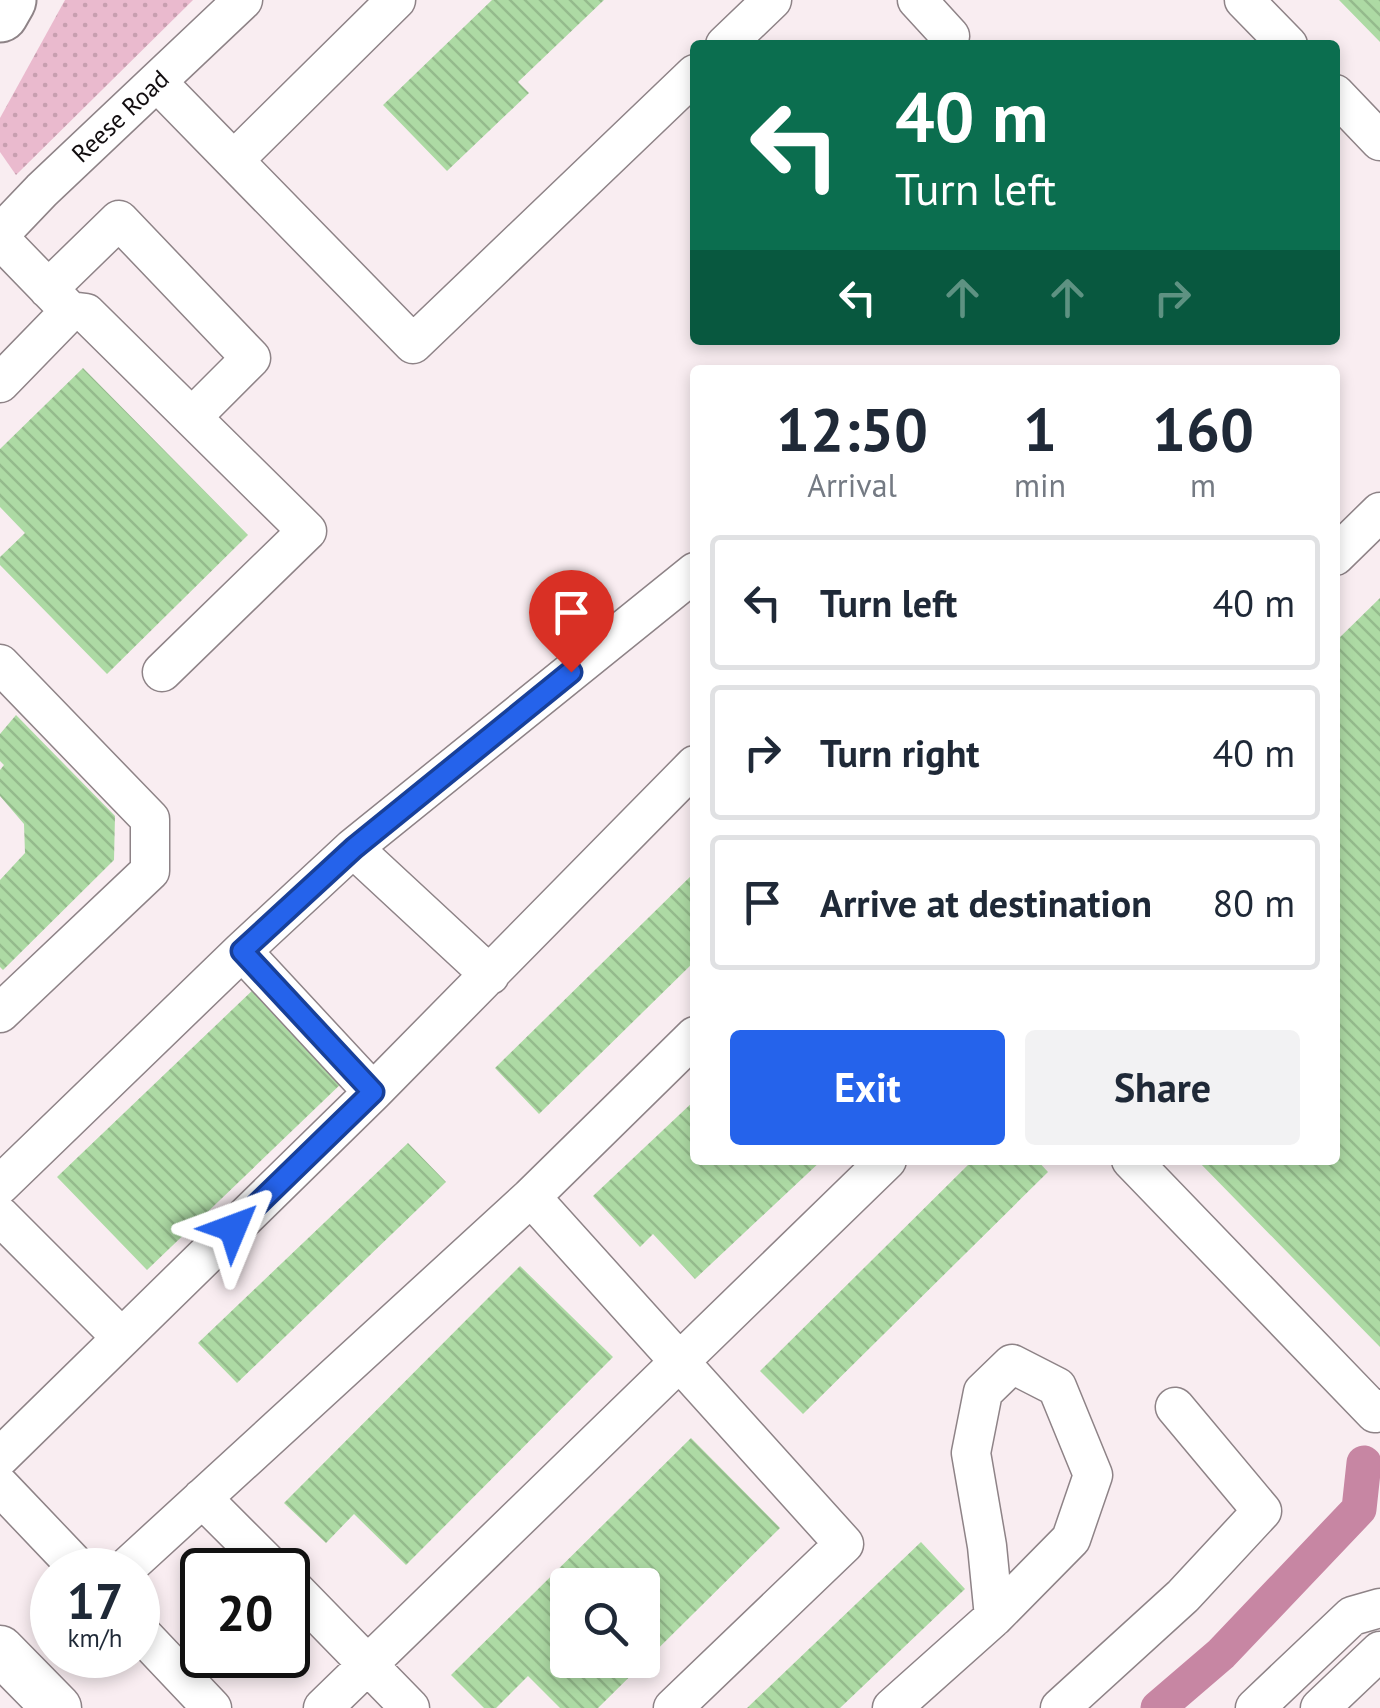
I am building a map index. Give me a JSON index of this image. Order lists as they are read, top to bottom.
{
  "streets": {
    "street": ["Reese Road"]
  },
  "page": {
    "turn": ["40 m", "Turn left"],
    "eta": [
      "12:50",
      "Arrival",
      "1",
      "min",
      "160",
      "m"
    ],
    "list": [
      {
        "name": "Turn left",
        "value": "40 m"
      },
      {
        "name": "Turn right",
        "value": "40 m"
      },
      {
        "name": "Arrive at destination",
        "value": "80 m"
      }
    ],
    "buttons": ["Exit", "Share"],
    "speed": "17 km/h",
    "limit": "20"
  }
}
